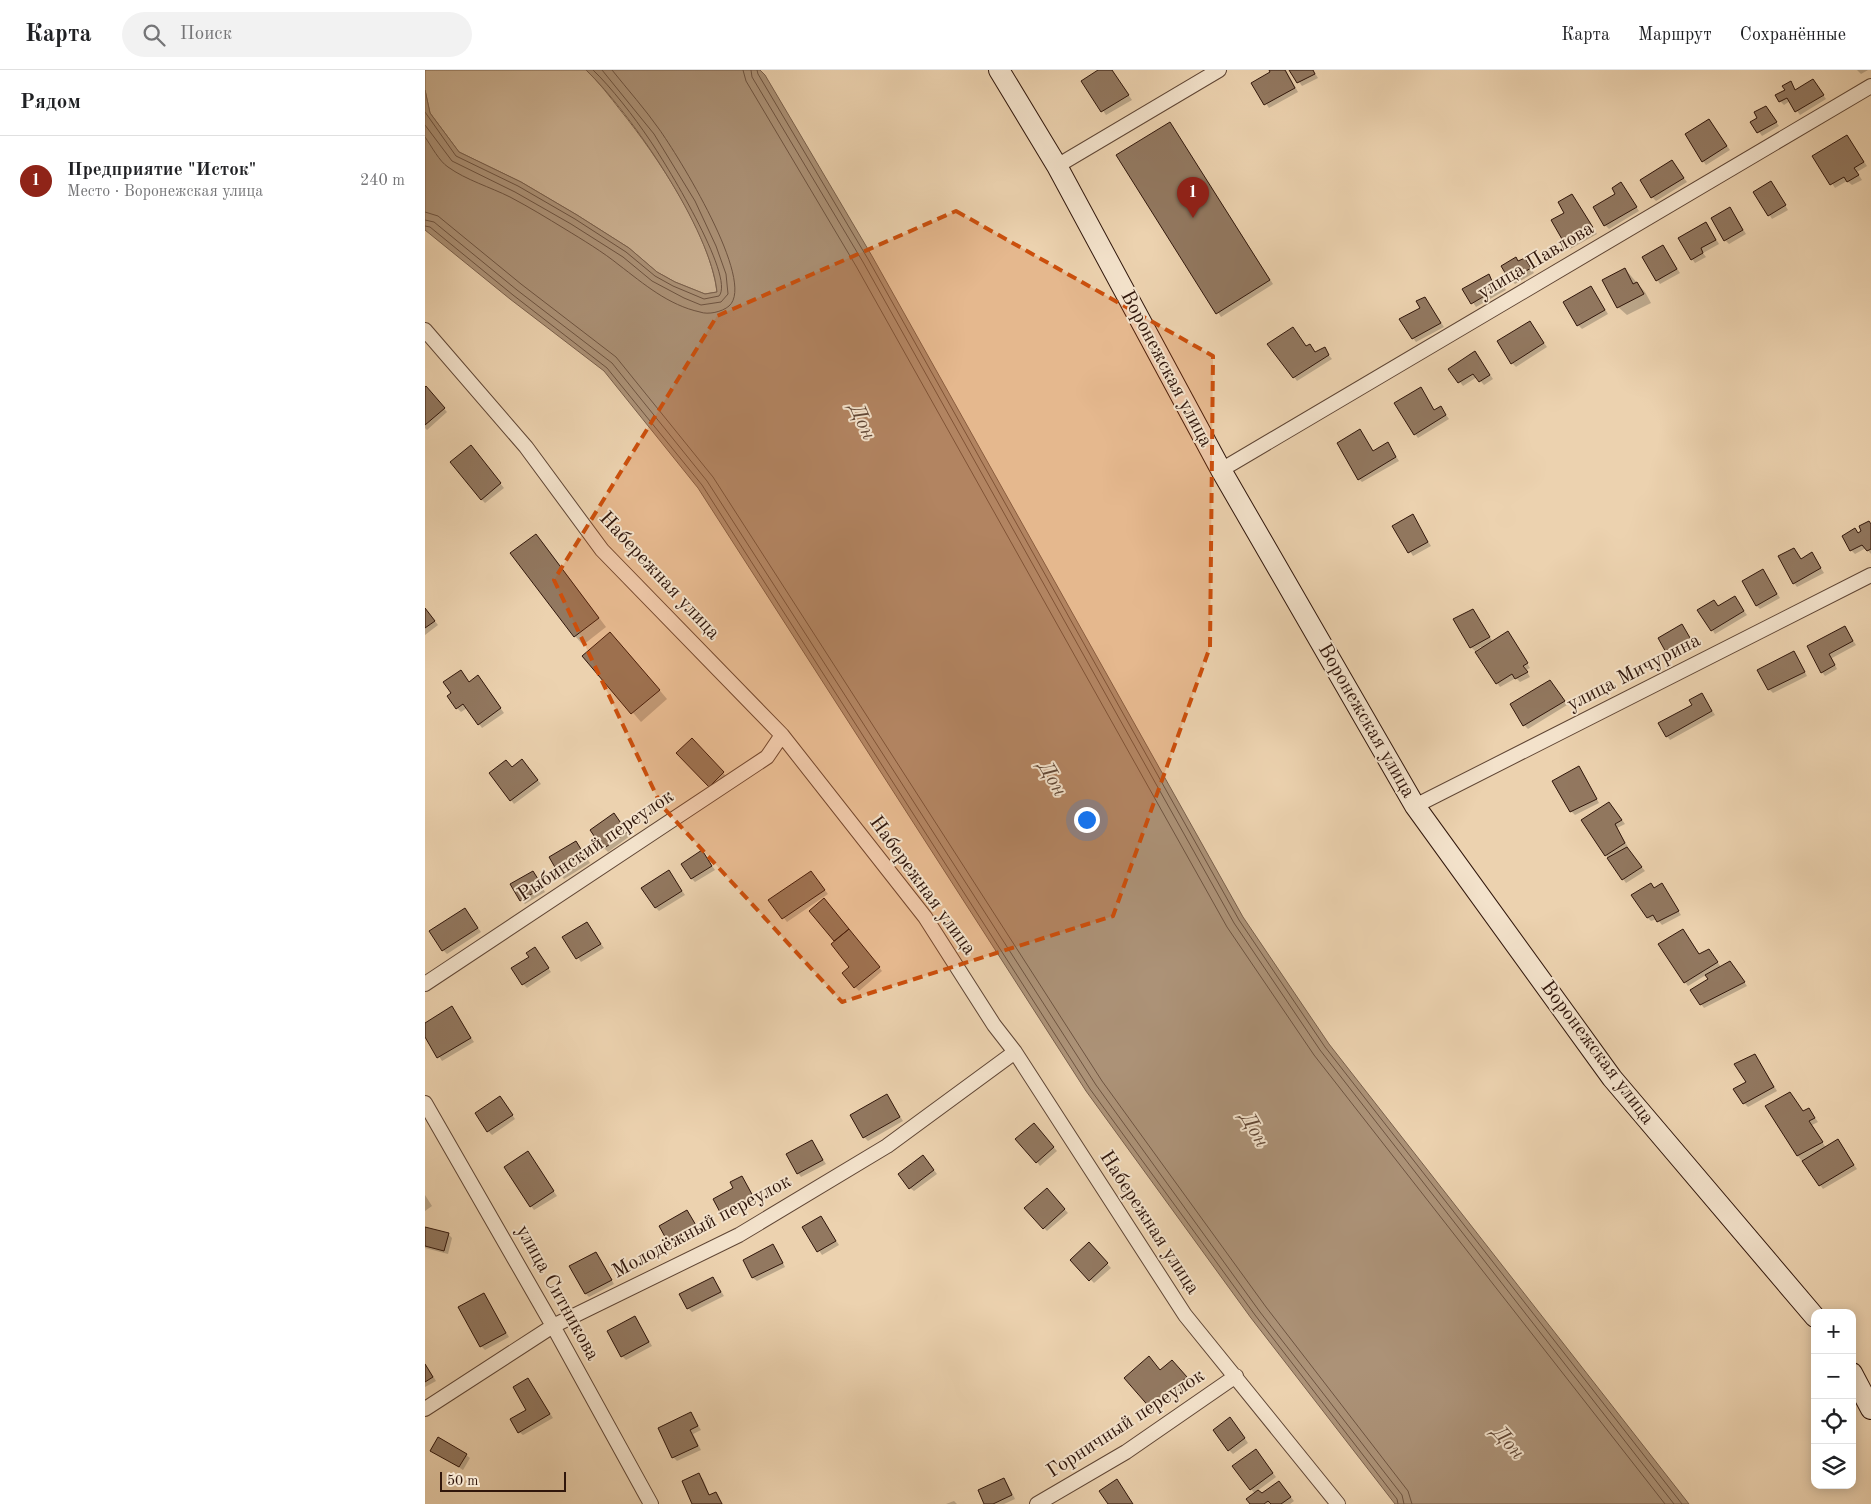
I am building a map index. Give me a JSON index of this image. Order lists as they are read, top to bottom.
{
  "streets": {
    "street": [
      "улица Павлова",
      "Воронежская улица",
      "Набережная улица",
      "улица Мичурина",
      "Рыбинский переулок",
      "Молодёжный переулок",
      "улица Ситникова",
      "Горничный переулок"
    ]
  },
  "crossings": [
    ["улица Павлова", "Воронежская улица"],
    ["Воронежская улица", "улица Мичурина"],
    ["Набережная улица", "Рыбинский переулок"],
    ["Набережная улица", "Молодёжный переулок"],
    ["Набережная улица", "Горничный переулок"],
    ["Молодёжный переулок", "улица Ситникова"]
  ],
  "water": ["Дон"],
  "scale_bar": "50 m",
  "page": {
    "header": "Карта",
    "search": "Поиск",
    "nav": ["Карта", "Маршрут", "Сохранённые"],
    "heading": "Рядом",
    "list": [
      {
        "mark": "1",
        "name": "Предприятие \"Исток\"",
        "note": "Место · Воронежская улица",
        "value": "240 m"
      }
    ],
    "pins": "1",
    "map_buttons": ["+", "−"],
    "scale": "50 m"
  }
}
